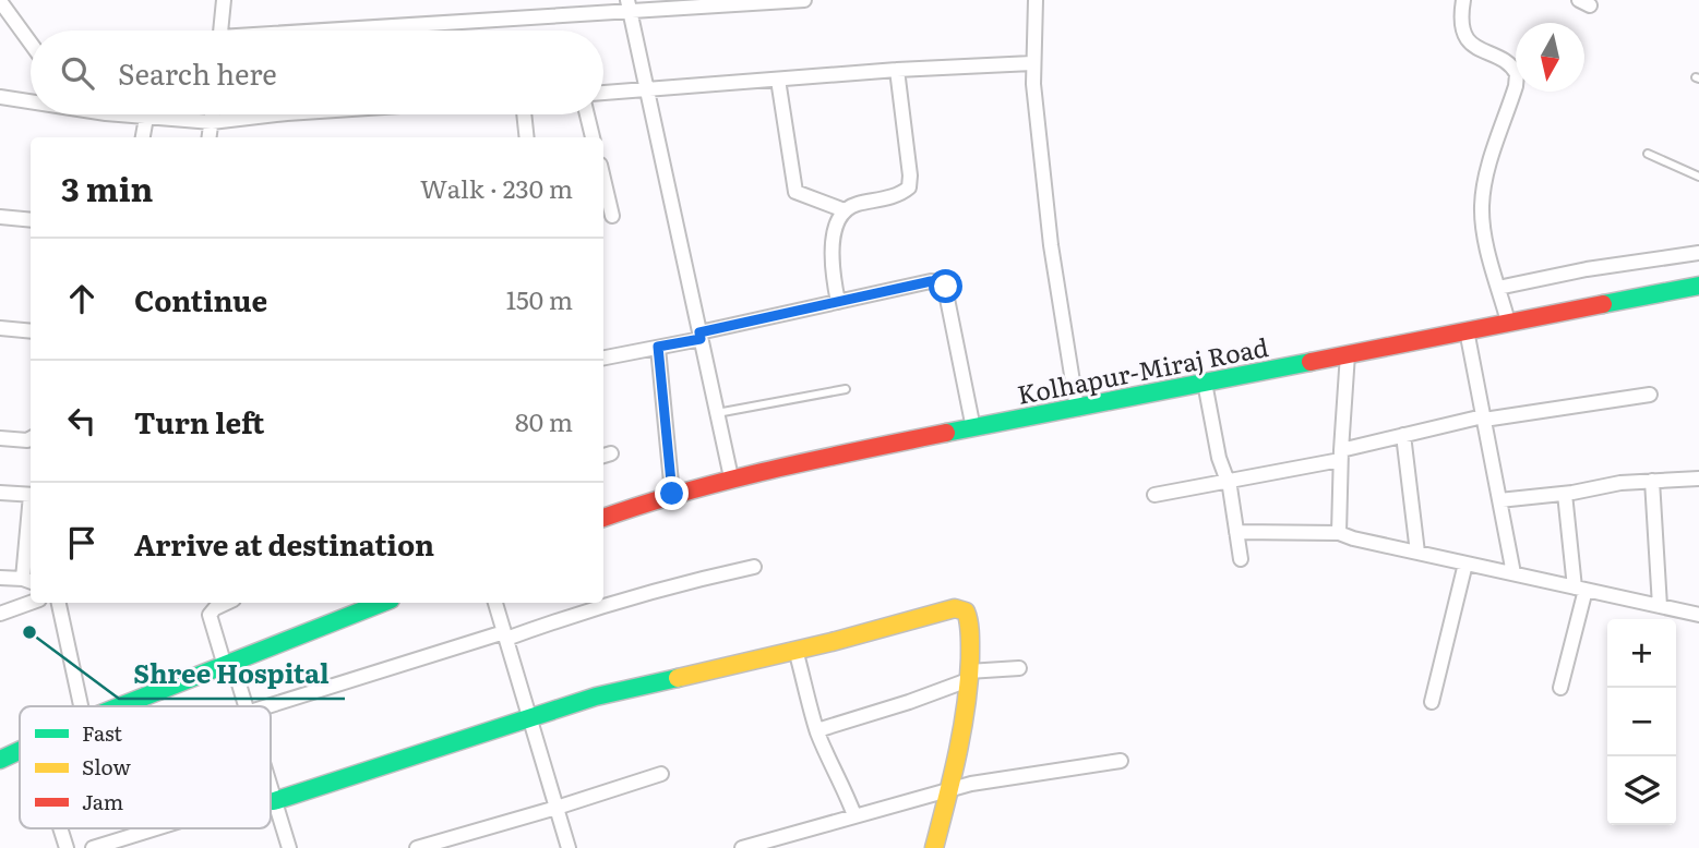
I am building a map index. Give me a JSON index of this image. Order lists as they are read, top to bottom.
{
  "streets": {
    "main road": ["Kolhapur-Miraj Road"]
  },
  "places": ["Shree Hospital"],
  "legend": ["Fast", "Slow", "Jam"],
  "north": "bottom",
  "page": {
    "search": "Search here",
    "heading": ["3 min", "Walk · 230 m"],
    "list": [
      ["Continue", "150 m"],
      ["Turn left", "80 m"],
      "Arrive at destination"
    ],
    "map_buttons": ["+", "−"]
  }
}
